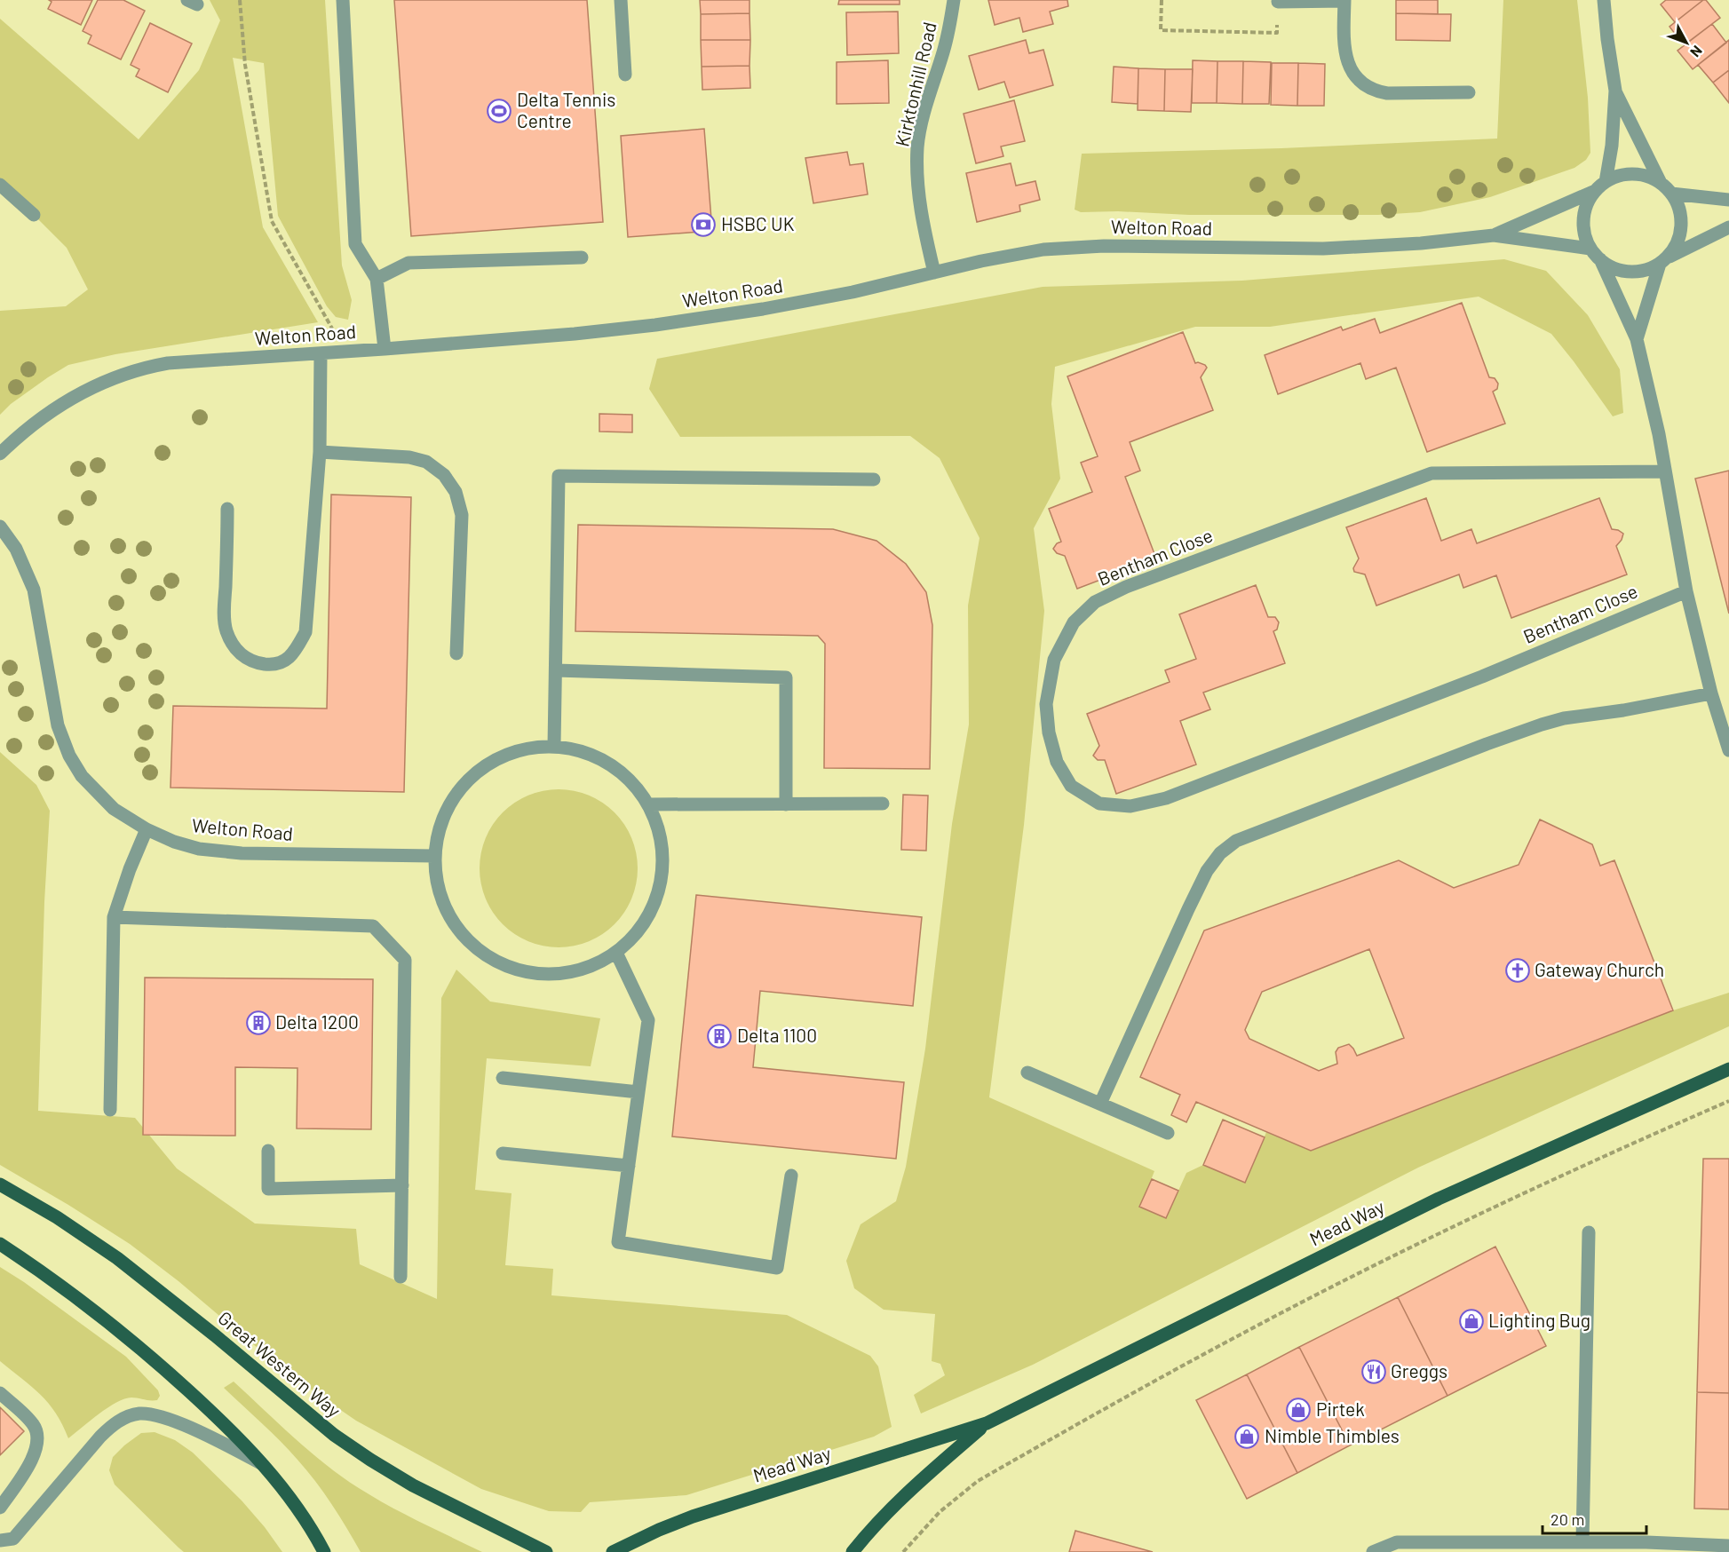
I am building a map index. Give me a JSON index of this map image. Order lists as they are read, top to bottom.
{
  "streets": {
    "main road": ["Mead Way", "Great Western Way"],
    "street": ["Kirktonhill Road", "Welton Road", "Bentham Close"]
  },
  "crossings": [
    ["Kirktonhill Road", "Welton Road"]
  ],
  "places": {
    "sports": ["Delta Tennis Centre"],
    "bank": ["HSBC UK"],
    "church": ["Gateway Church"],
    "building": ["Delta 1200", "Delta 1100"],
    "shop": ["Lighting Bug", "Pirtek", "Nimble Thimbles"],
    "restaurant": ["Greggs"]
  },
  "scale_bar": "20 m",
  "north": "bottom right"
}
